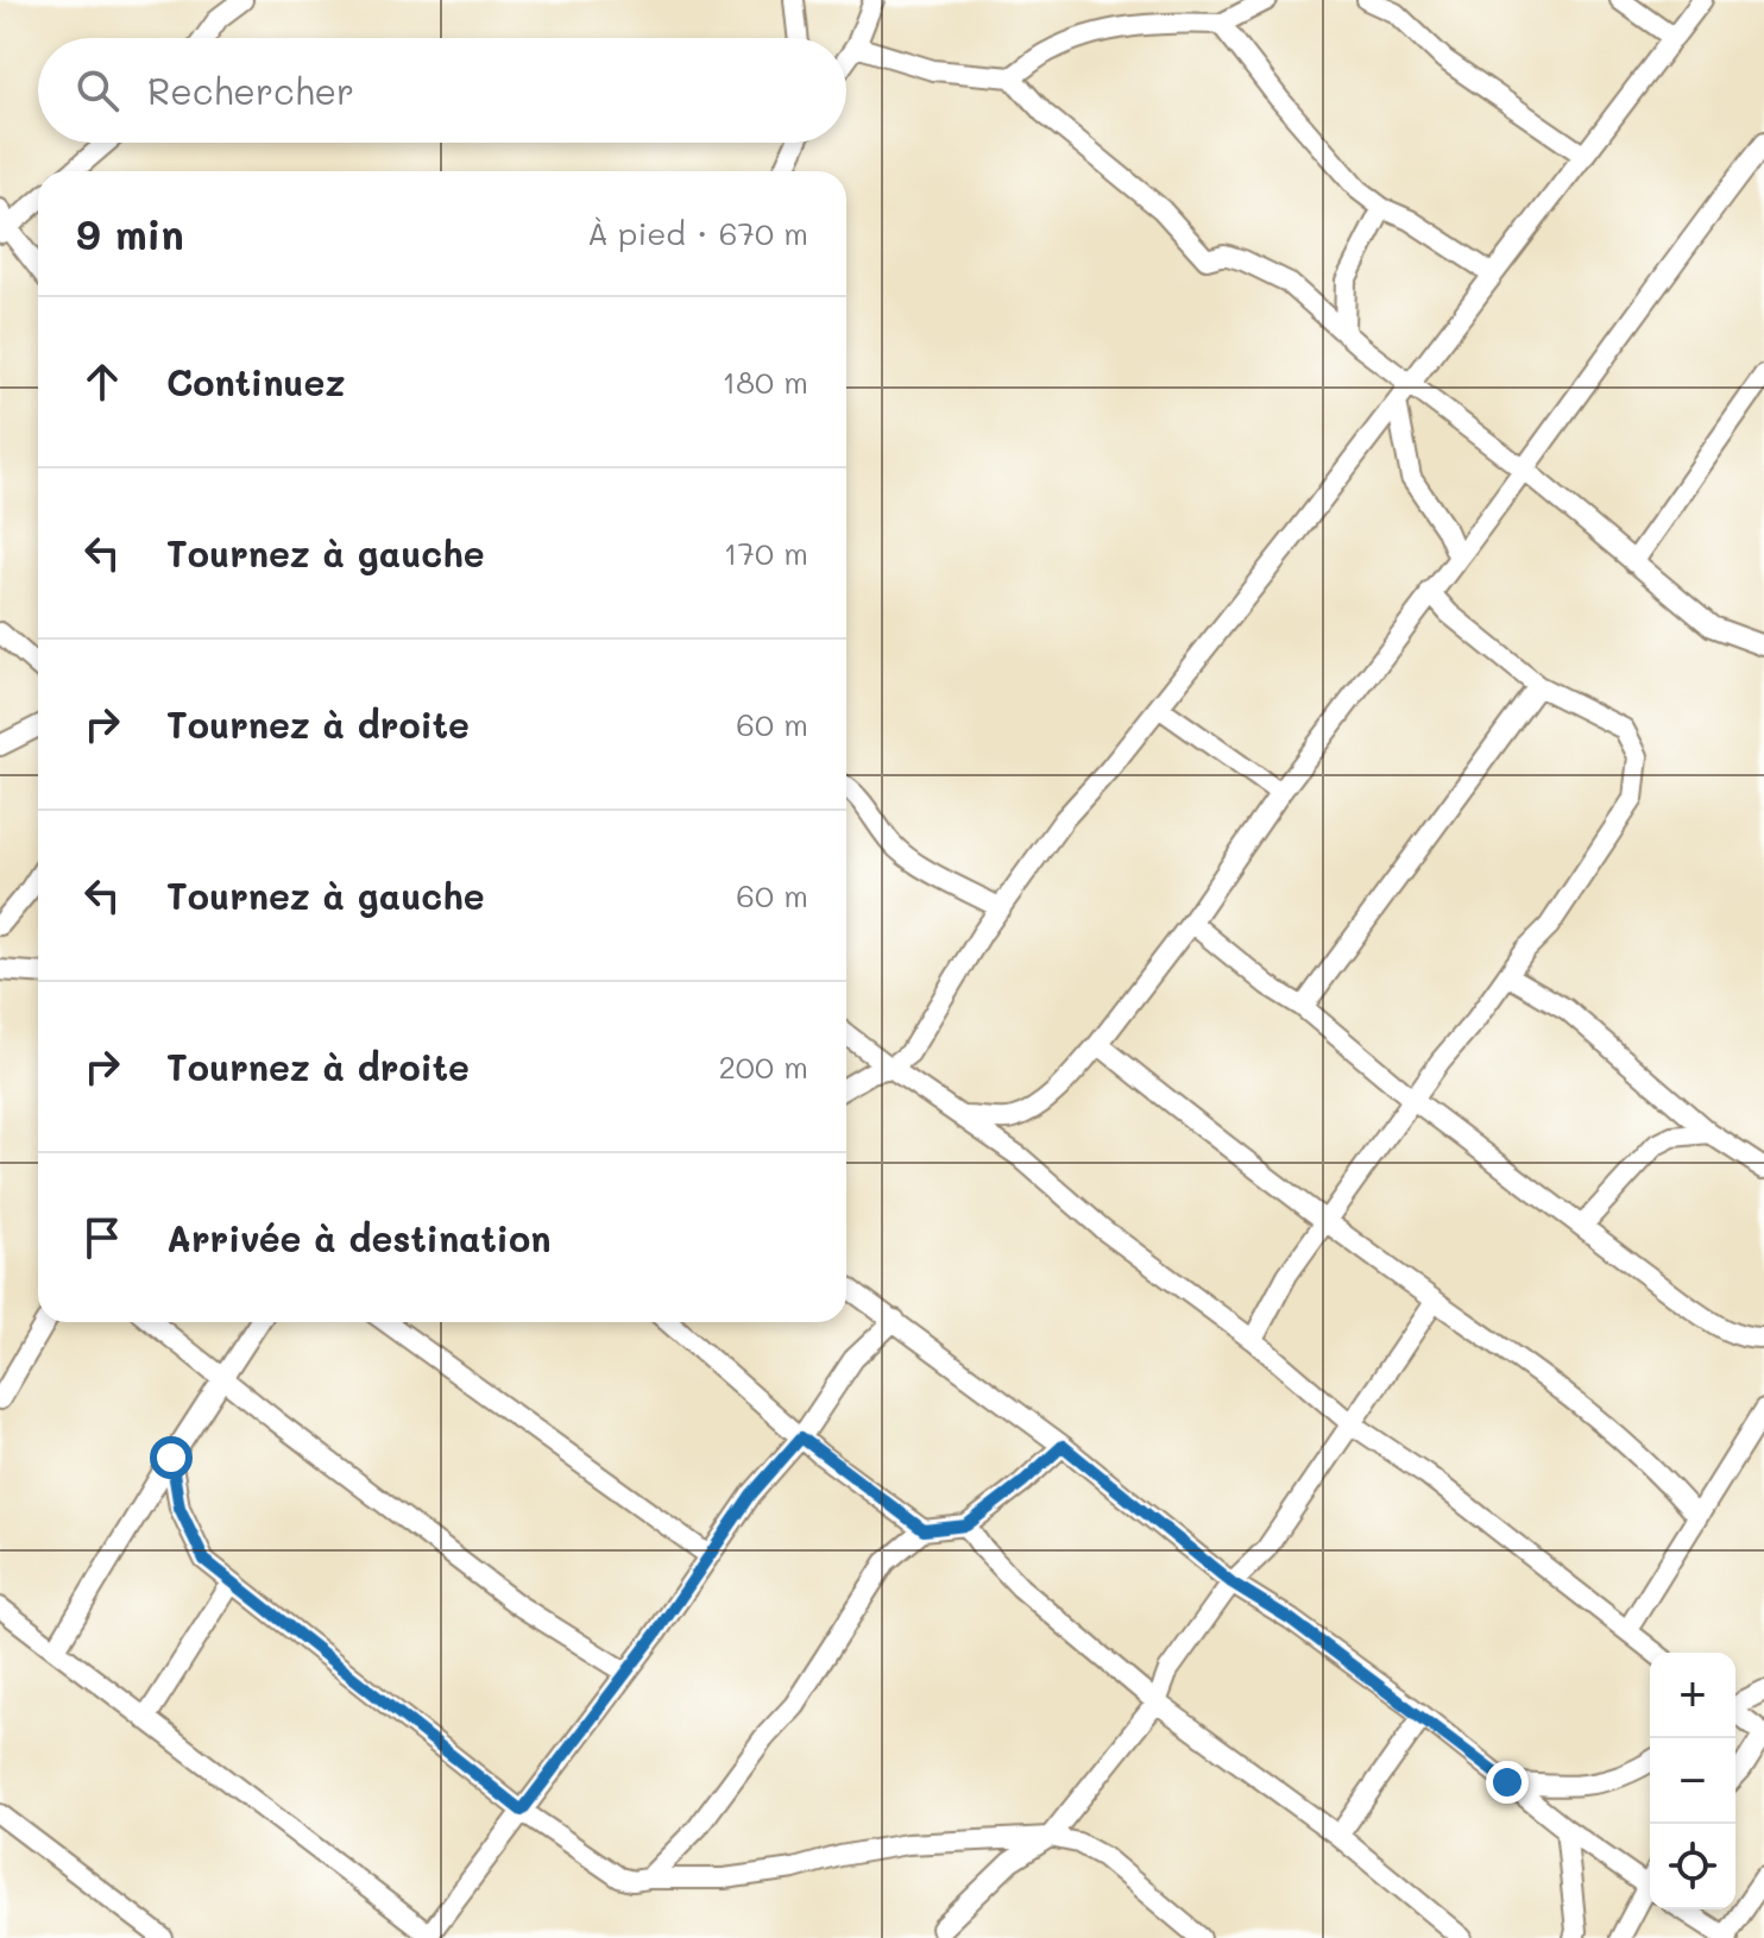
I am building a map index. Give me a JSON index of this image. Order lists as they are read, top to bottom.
{
  "page": {
    "search": "Rechercher",
    "heading": ["9 min", "À pied · 670 m"],
    "list": [
      ["Continuez", "180 m"],
      ["Tournez à gauche", "170 m"],
      ["Tournez à droite", "60 m"],
      ["Tournez à gauche", "60 m"],
      ["Tournez à droite", "200 m"],
      "Arrivée à destination"
    ],
    "map_buttons": ["+", "−"]
  }
}
